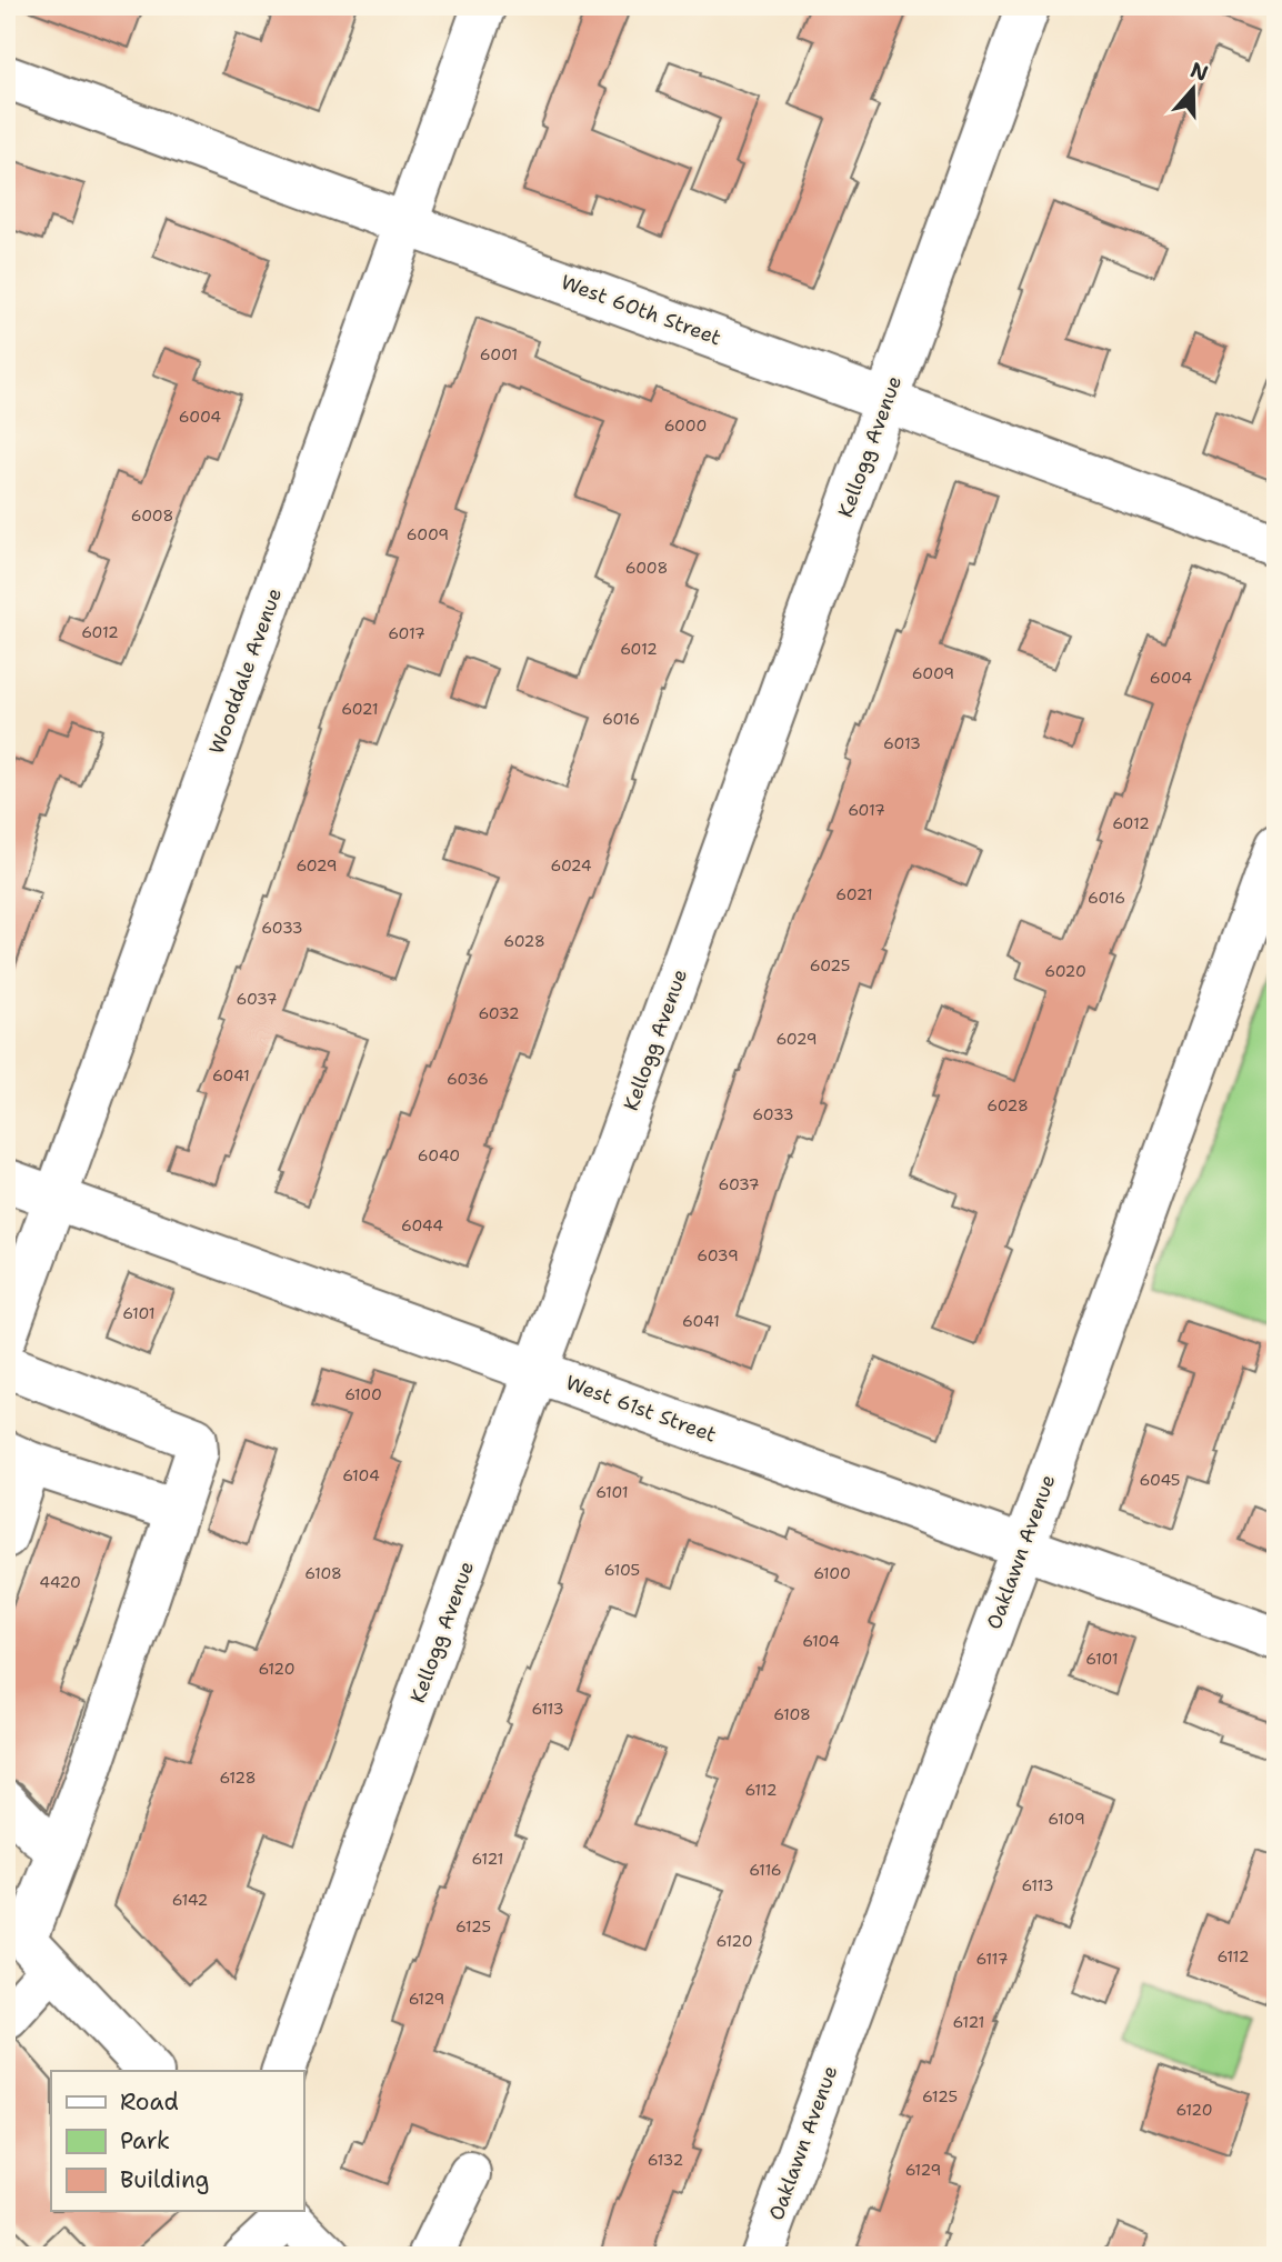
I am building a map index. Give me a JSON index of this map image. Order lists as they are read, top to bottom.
{
  "streets": {
    "street": [
      "West 60th Street",
      "Kellogg Avenue",
      "Wooddale Avenue",
      "West 61st Street",
      "Oaklawn Avenue"
    ]
  },
  "crossings": [
    ["West 60th Street", "Kellogg Avenue"],
    ["West 60th Street", "Wooddale Avenue"],
    ["Kellogg Avenue", "West 61st Street"],
    ["Wooddale Avenue", "West 61st Street"],
    ["West 61st Street", "Oaklawn Avenue"]
  ],
  "house_numbers": [
    "6001",
    "6004",
    "6000",
    "6008",
    "6009",
    "6008",
    "6012",
    "6017",
    "6012",
    "6009",
    "6004",
    "6021",
    "6016",
    "6013",
    "6017",
    "6012",
    "6029",
    "6024",
    "6021",
    "6016",
    "6033",
    "6028",
    "6025",
    "6020",
    "6037",
    "6032",
    "6029",
    "6041",
    "6036",
    "6028",
    "6033",
    "6040",
    "6037",
    "6044",
    "6039",
    "6101",
    "6041",
    "6100",
    "6104",
    "6045",
    "6101",
    "6105",
    "6108",
    "6100",
    "4420",
    "6104",
    "6101",
    "6120",
    "6113",
    "6108",
    "6128",
    "6112",
    "6109",
    "6121",
    "6116",
    "6113",
    "6142",
    "6125",
    "6120",
    "6112",
    "6117",
    "6129",
    "6121",
    "6125",
    "6120",
    "6132",
    "6129"
  ],
  "legend": ["Road", "Park", "Building"],
  "north": "top"
}
